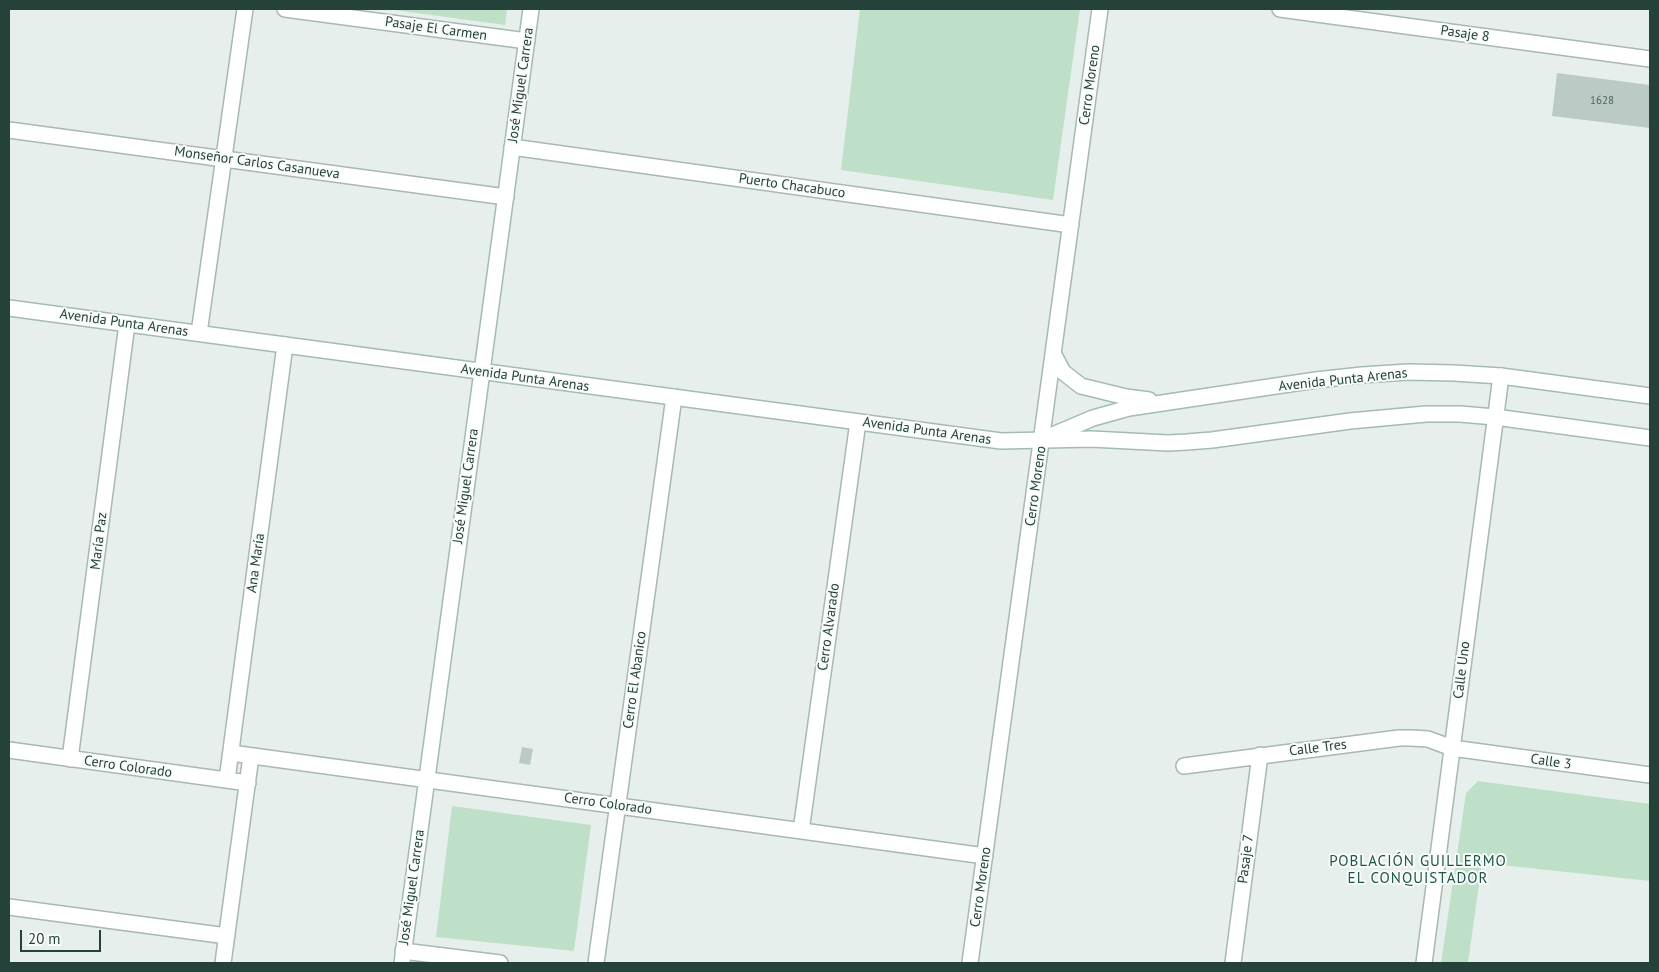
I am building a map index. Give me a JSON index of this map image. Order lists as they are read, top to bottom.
{
  "streets": {
    "street": [
      "Pasaje El Carmen",
      "Pasaje 8",
      "José Miguel Carrera",
      "Cerro Moreno",
      "Monseñor Carlos Casanueva",
      "Puerto Chacabuco",
      "Avenida Punta Arenas",
      "María Paz",
      "Ana María",
      "Cerro Alvarado",
      "Calle Uno",
      "Cerro El Abanico",
      "Calle Tres",
      "Calle 3",
      "Cerro Colorado",
      "Pasaje 7"
    ]
  },
  "crossings": [
    ["Pasaje El Carmen", "José Miguel Carrera"],
    ["José Miguel Carrera", "Monseñor Carlos Casanueva"],
    ["José Miguel Carrera", "Puerto Chacabuco"],
    ["José Miguel Carrera", "Avenida Punta Arenas"],
    ["José Miguel Carrera", "Cerro Colorado"],
    ["Cerro Moreno", "Puerto Chacabuco"],
    ["Cerro Moreno", "Avenida Punta Arenas"],
    ["Cerro Moreno", "Cerro Colorado"],
    ["Avenida Punta Arenas", "María Paz"],
    ["Avenida Punta Arenas", "Ana María"],
    ["Avenida Punta Arenas", "Cerro Alvarado"],
    ["Avenida Punta Arenas", "Calle Uno"],
    ["Avenida Punta Arenas", "Cerro El Abanico"],
    ["María Paz", "Cerro Colorado"],
    ["Ana María", "Cerro Colorado"],
    ["Cerro Alvarado", "Cerro Colorado"],
    ["Calle Uno", "Calle Tres"],
    ["Calle Uno", "Calle 3"],
    ["Cerro El Abanico", "Cerro Colorado"],
    ["Calle Tres", "Calle 3"],
    ["Calle Tres", "Pasaje 7"]
  ],
  "districts": ["POBLACIÓN GUILLERMO EL CONQUISTADOR"],
  "house_numbers": ["1628"],
  "scale_bar": "20 m"
}
